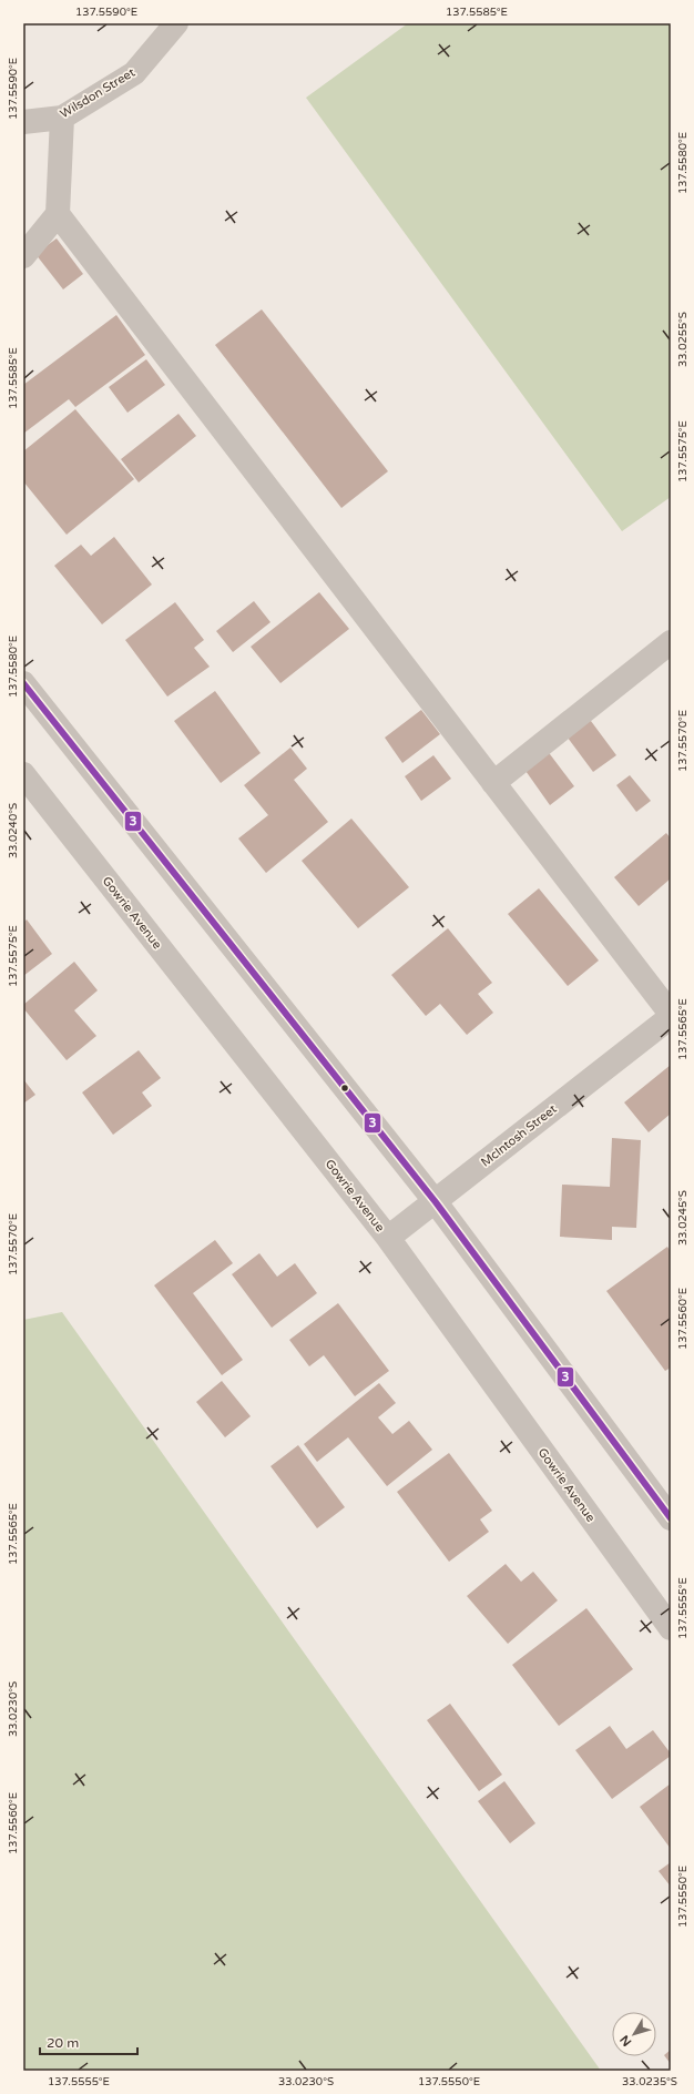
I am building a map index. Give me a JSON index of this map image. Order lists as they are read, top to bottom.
{
  "streets": {
    "street": ["Wilsdon Street", "Gowrie Avenue", "McIntosh Street"]
  },
  "crossings": [
    ["Gowrie Avenue", "McIntosh Street"]
  ],
  "lines": ["transit line 3"],
  "scale_bar": "20 m",
  "north": "bottom left",
  "coordinates": [
    "137.5590°E",
    "137.5585°E",
    "137.5580°E",
    "33.0255°S",
    "137.5575°E",
    "137.5570°E",
    "33.0240°S",
    "137.5565°E",
    "33.0245°S",
    "137.5560°E",
    "137.5555°E",
    "33.0230°S",
    "137.5550°E",
    "33.0235°S"
  ]
}
